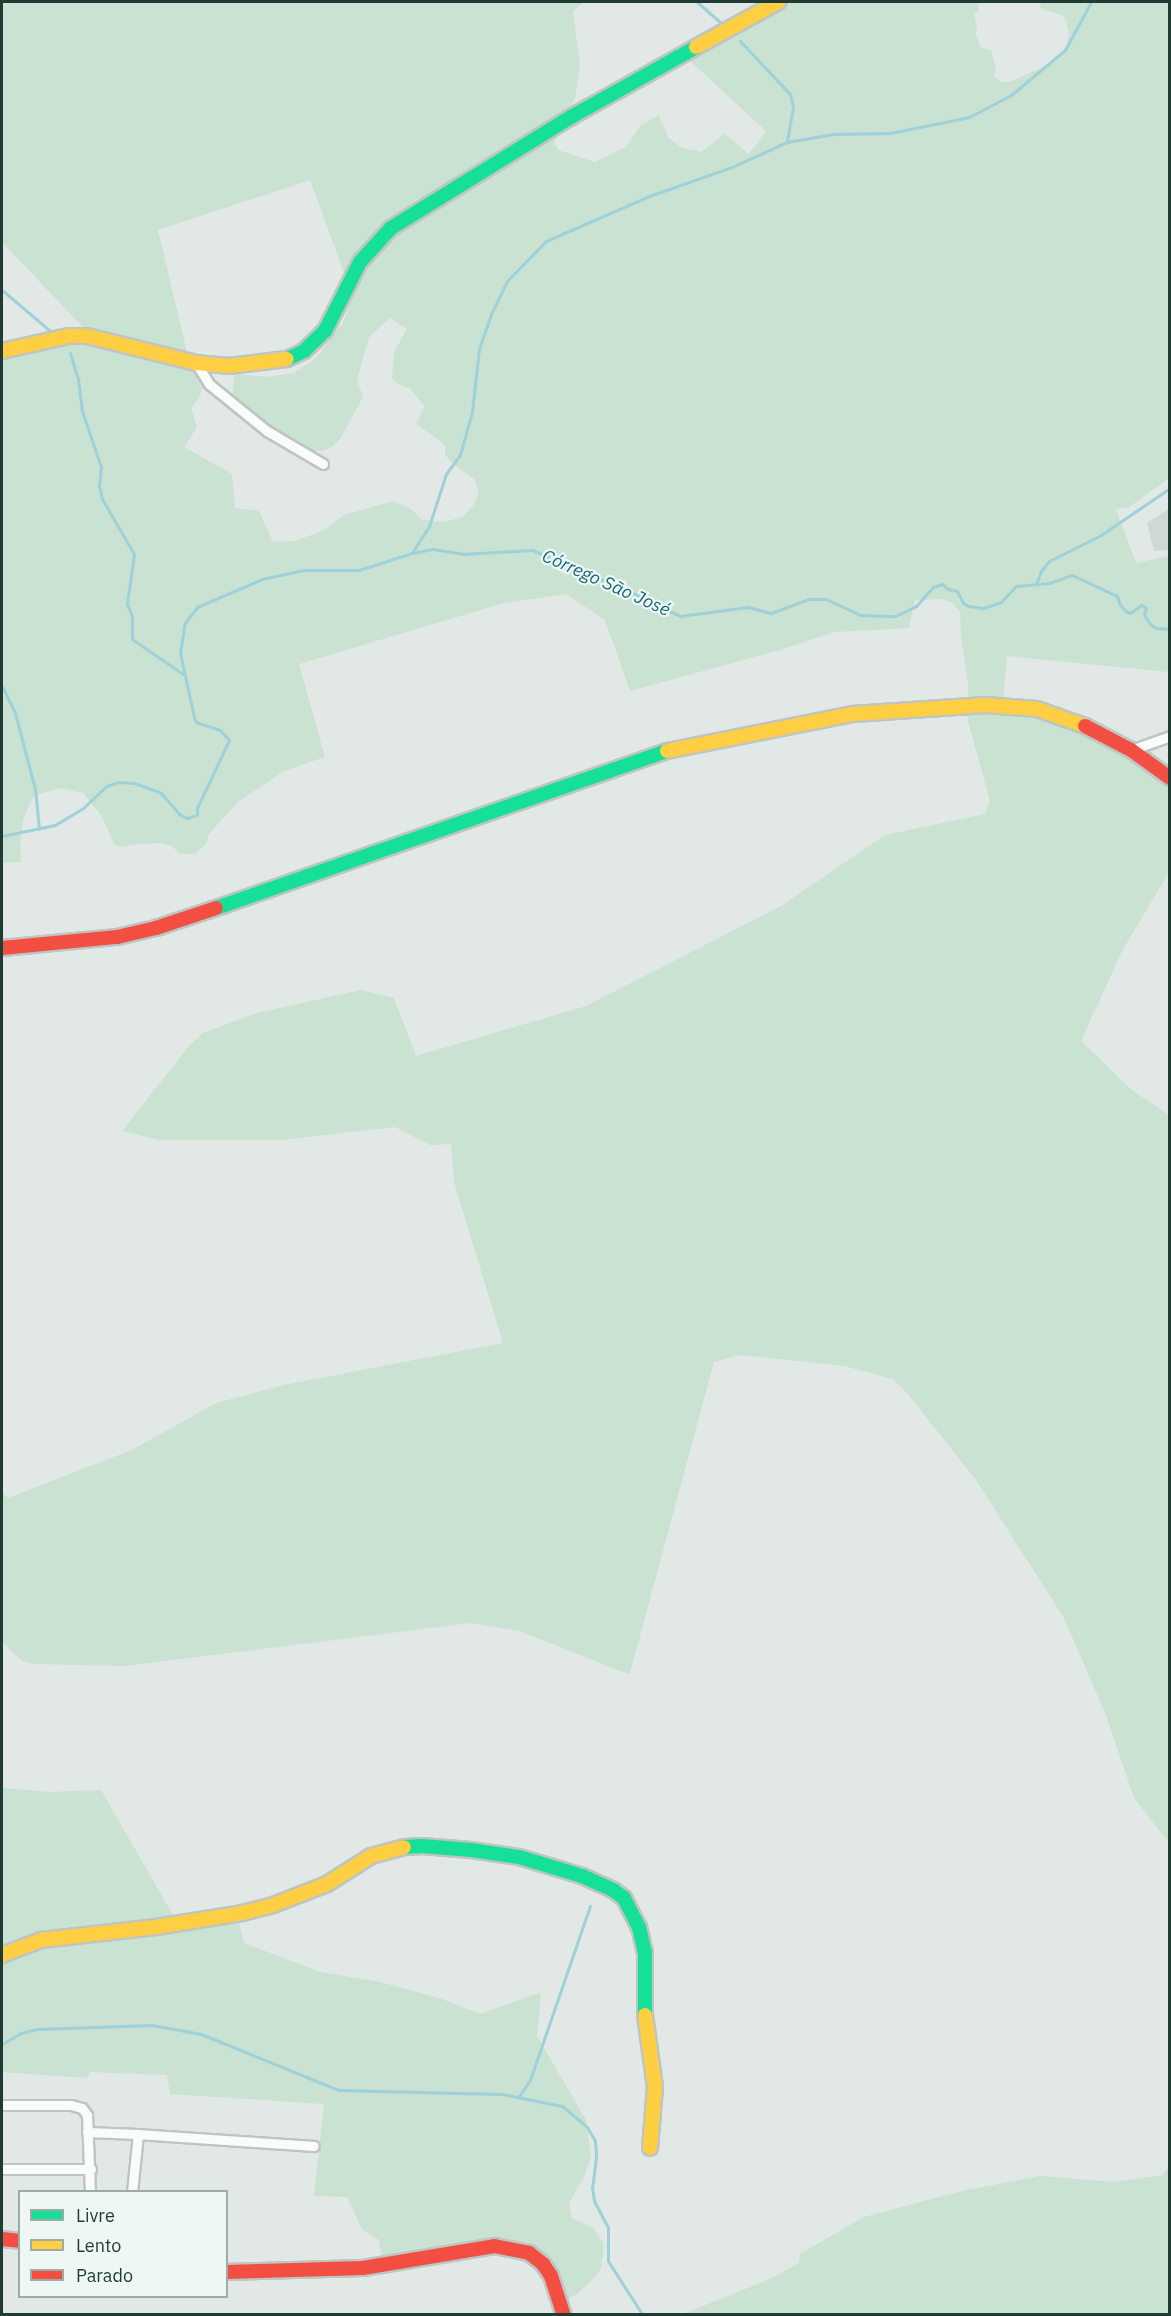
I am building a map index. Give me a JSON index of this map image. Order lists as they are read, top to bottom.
{
  "water": ["Córrego São José"],
  "legend": ["Livre", "Lento", "Parado"]
}
